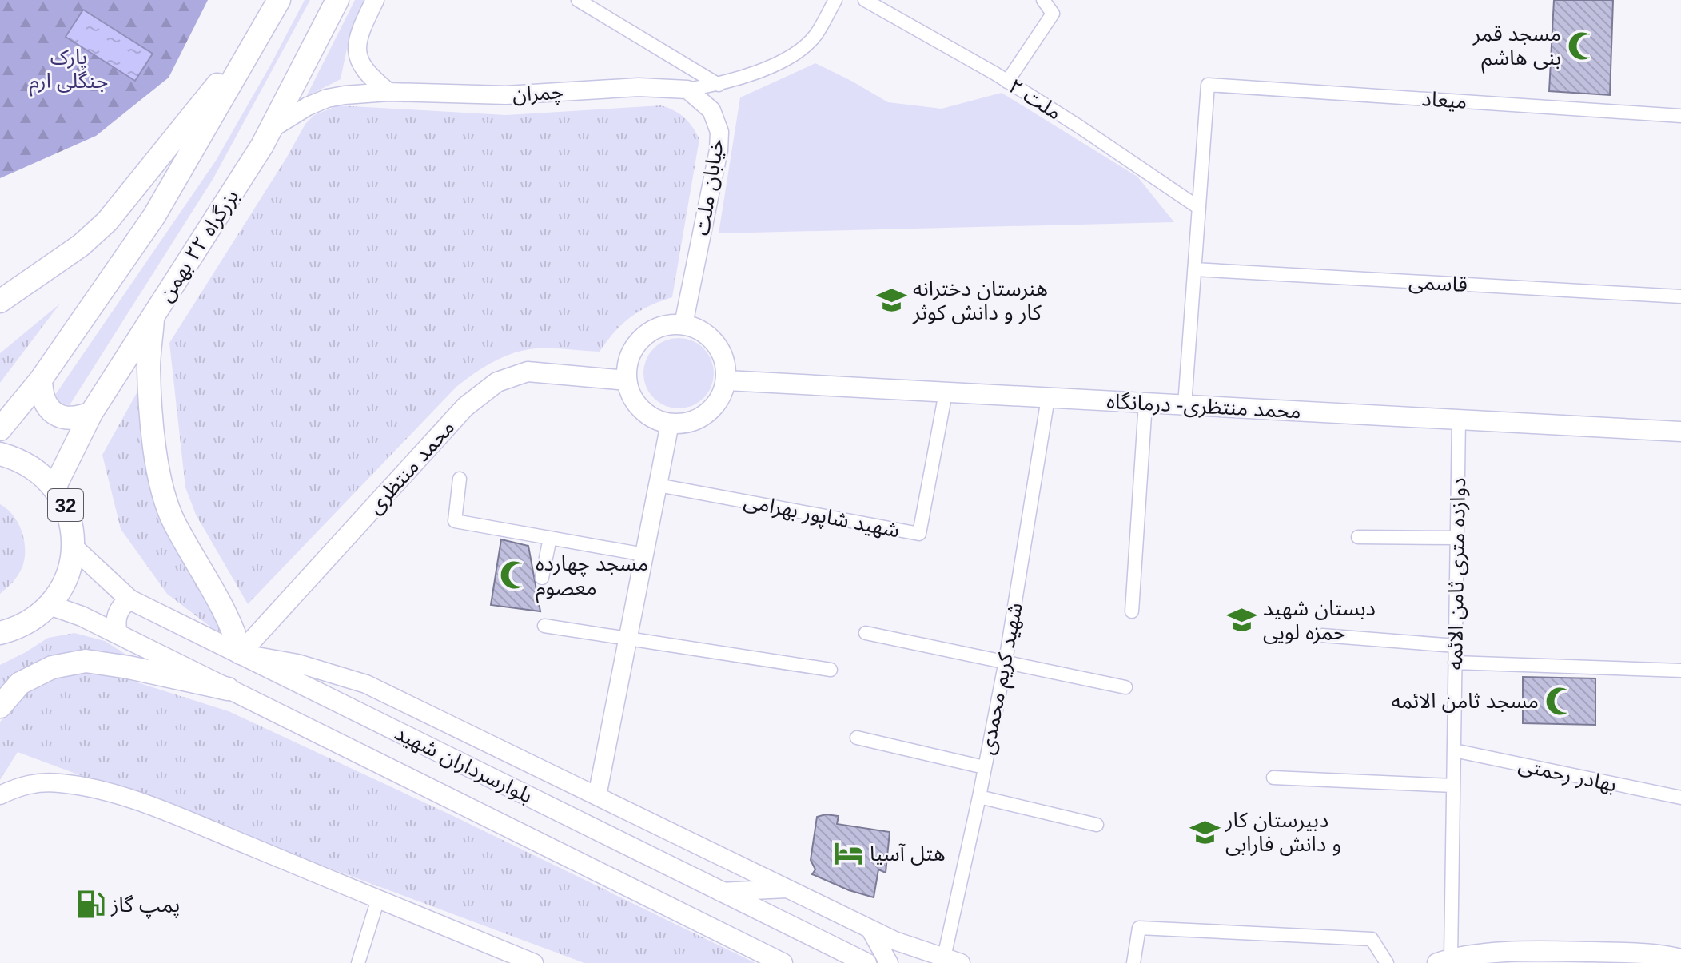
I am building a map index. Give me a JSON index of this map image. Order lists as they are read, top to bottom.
{
  "streets": {
    "highway": ["بزرگراه ۲۲ بهمن", "32"],
    "main road": ["محمد منتظری- درمانگاه", "محمد منتظری", "بلوارسرداران شهید"],
    "street": [
      "چمران",
      "ملت ۲",
      "میعاد",
      "خیابان ملت",
      "قاسمی",
      "شهید شاپور بهرامی",
      "دوازده متری ثامن الائمه",
      "شهید کریم محمدی",
      "بهادر رحمتی"
    ]
  },
  "crossings": [
    ["چمران", "خیابان ملت"],
    ["چمران", "بزرگراه ۲۲ بهمن"],
    ["ملت ۲", "میعاد"],
    ["خیابان ملت", "محمد منتظری- درمانگاه"],
    ["خیابان ملت", "محمد منتظری"],
    ["بزرگراه ۲۲ بهمن", "32"],
    ["محمد منتظری- درمانگاه", "محمد منتظری"],
    ["محمد منتظری- درمانگاه", "شهید شاپور بهرامی"],
    ["محمد منتظری- درمانگاه", "دوازده متری ثامن الائمه"],
    ["محمد منتظری- درمانگاه", "شهید کریم محمدی"],
    ["محمد منتظری", "بلوارسرداران شهید"],
    ["32", "بلوارسرداران شهید"],
    ["دوازده متری ثامن الائمه", "بهادر رحمتی"]
  ],
  "parks": ["پارک جنگلی ارم"],
  "places": {
    "mosque": ["مسجد قمر بنی هاشم", "مسجد چهارده معصوم", "مسجد ثامن الائمه"],
    "school or university": ["هنرستان دخترانه کار و دانش کوثر", "دبستان شهید حمزه لویی", "دبیرستان کار و دانش فارابی"],
    "hotel": ["هتل آسیا"],
    "fuel station": ["پمپ گاز"]
  }
}
